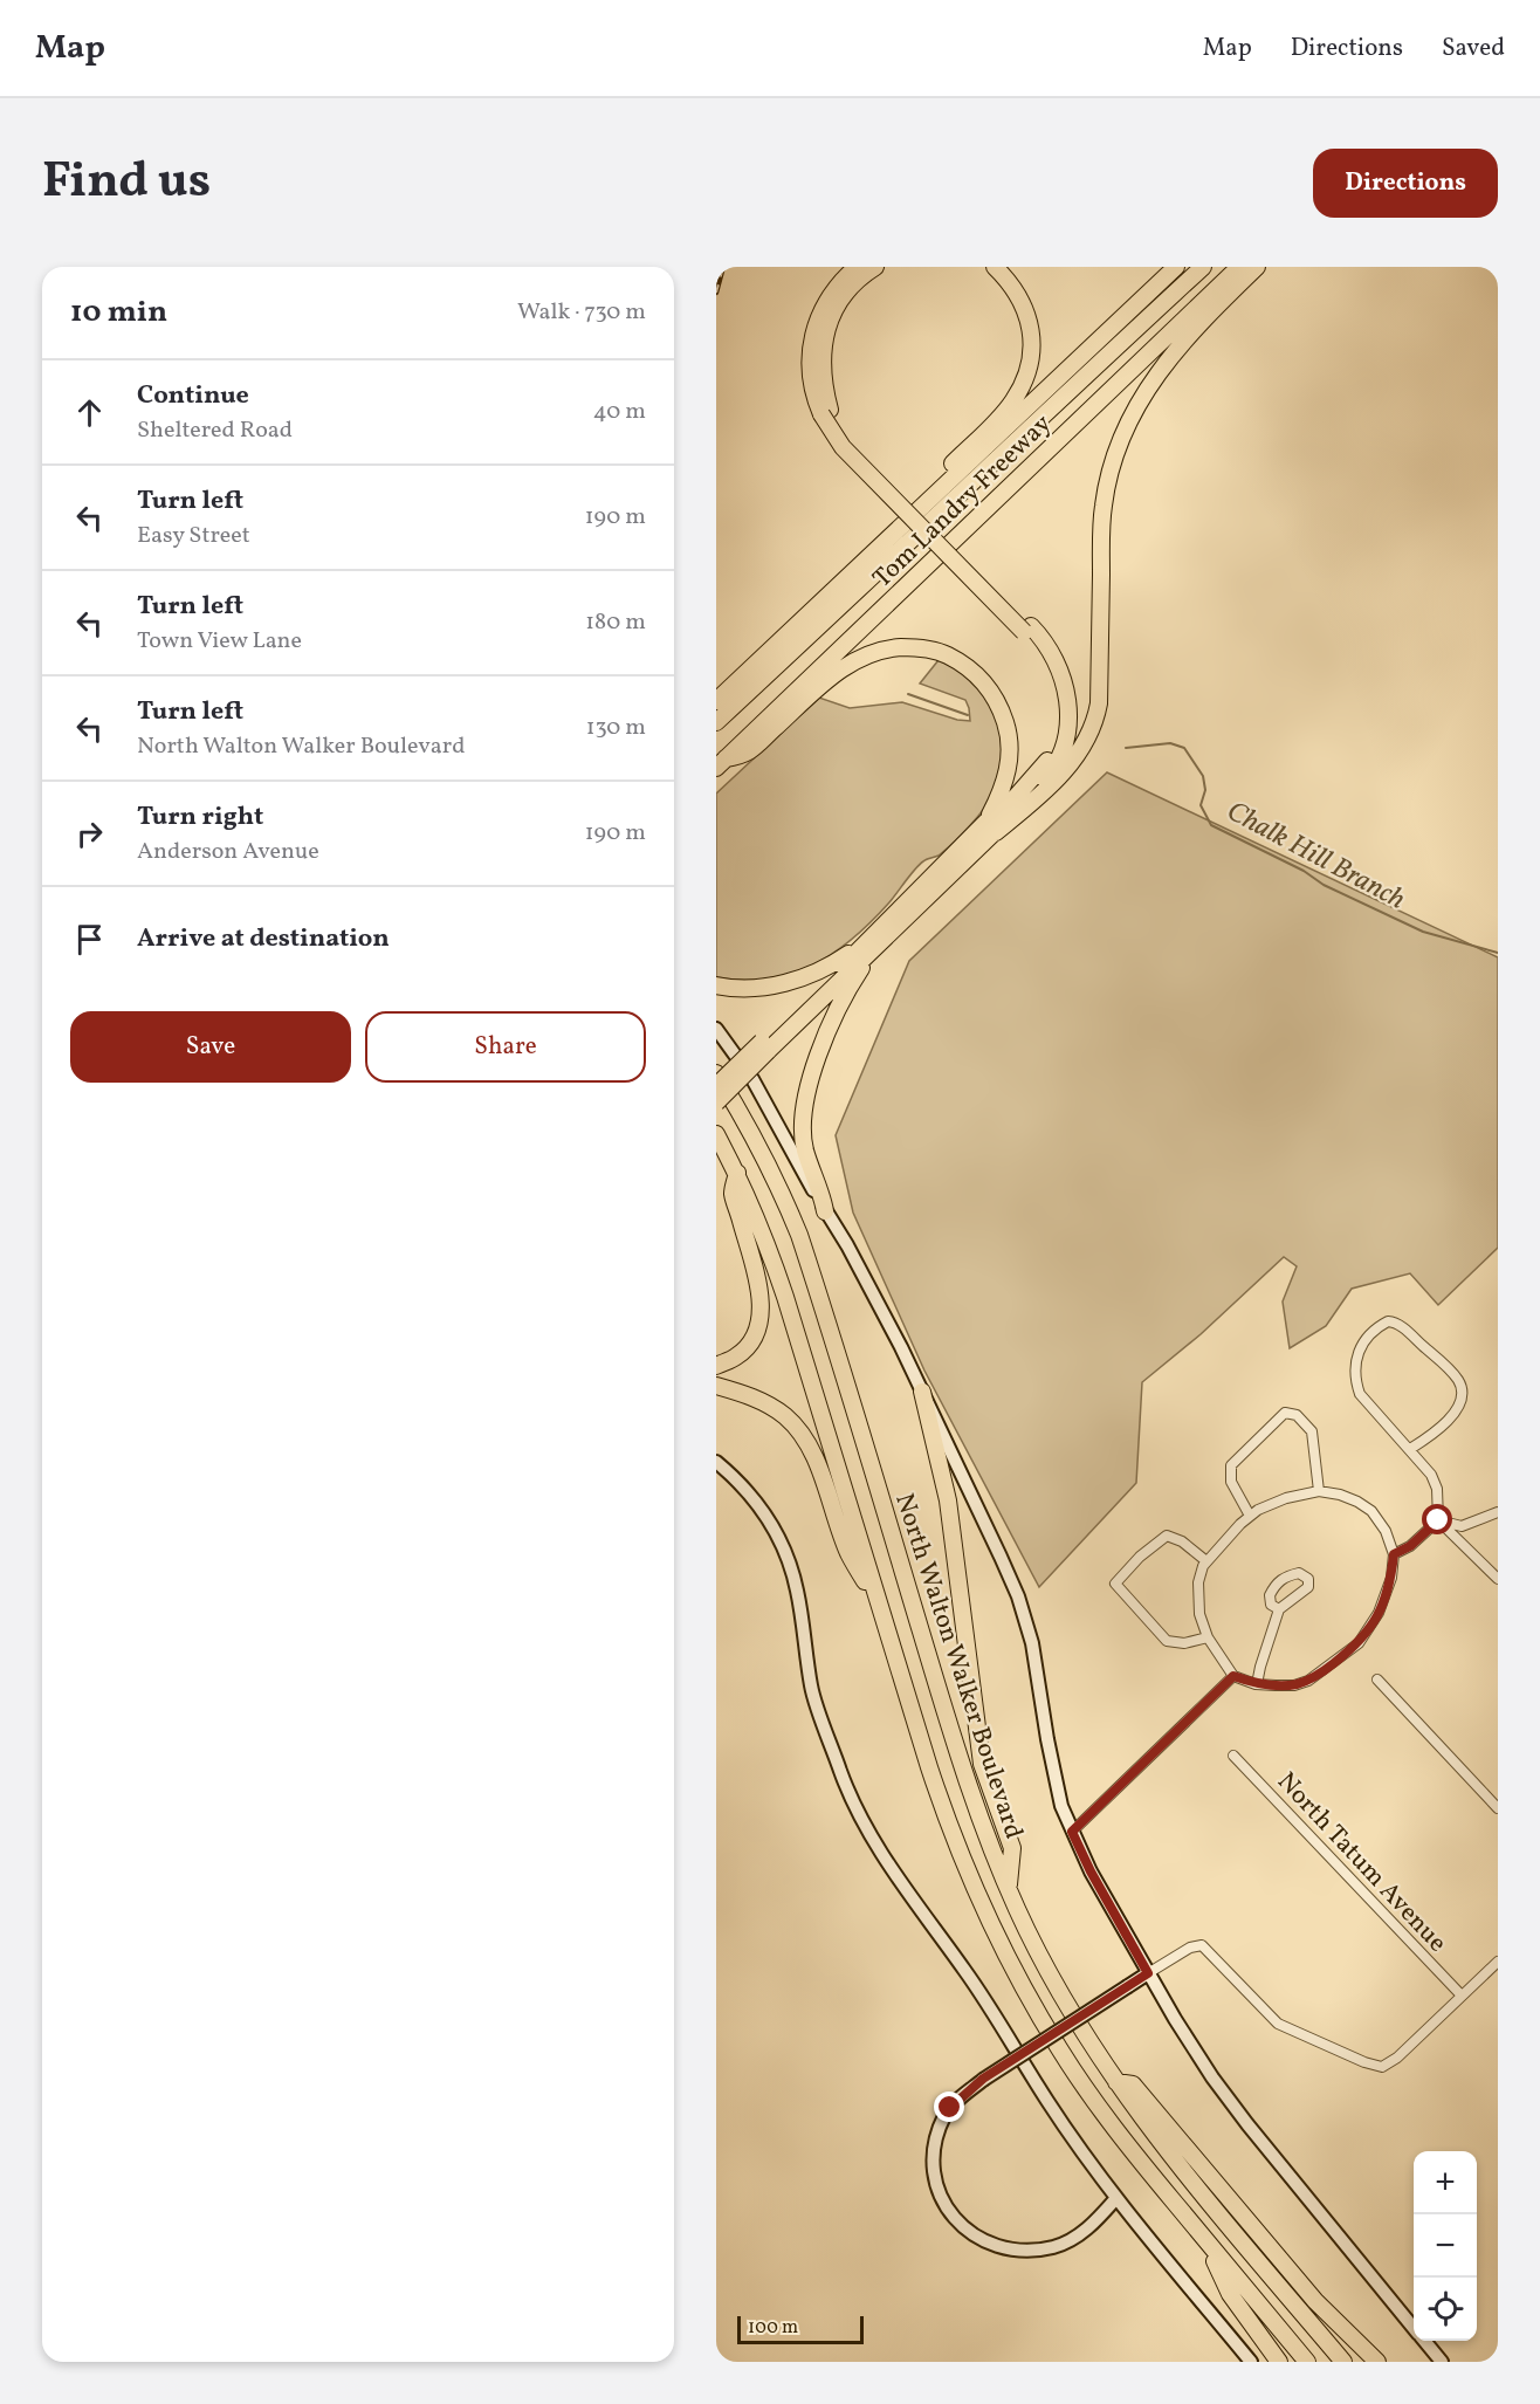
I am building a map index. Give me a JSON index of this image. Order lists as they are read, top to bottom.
{
  "streets": {
    "highway": ["Tom Landry Freeway", "North Walton Walker Boulevard"],
    "street": ["North Tatum Avenue"]
  },
  "water": ["Chalk Hill Branch"],
  "scale_bar": "100 m",
  "page": {
    "header": "Map",
    "nav": ["Map", "Directions", "Saved"],
    "title": "Find us",
    "buttons": [
      "Directions",
      ["Save", "Share"]
    ],
    "heading": ["10 min", "Walk · 730 m"],
    "list": [
      ["Continue", "Sheltered Road", "40 m"],
      ["Turn left", "Easy Street", "190 m"],
      ["Turn left", "Town View Lane", "180 m"],
      ["Turn left", "North Walton Walker Boulevard", "130 m"],
      ["Turn right", "Anderson Avenue", "190 m"],
      "Arrive at destination"
    ],
    "map_buttons": ["+", "−"],
    "scale": "100 m"
  }
}
